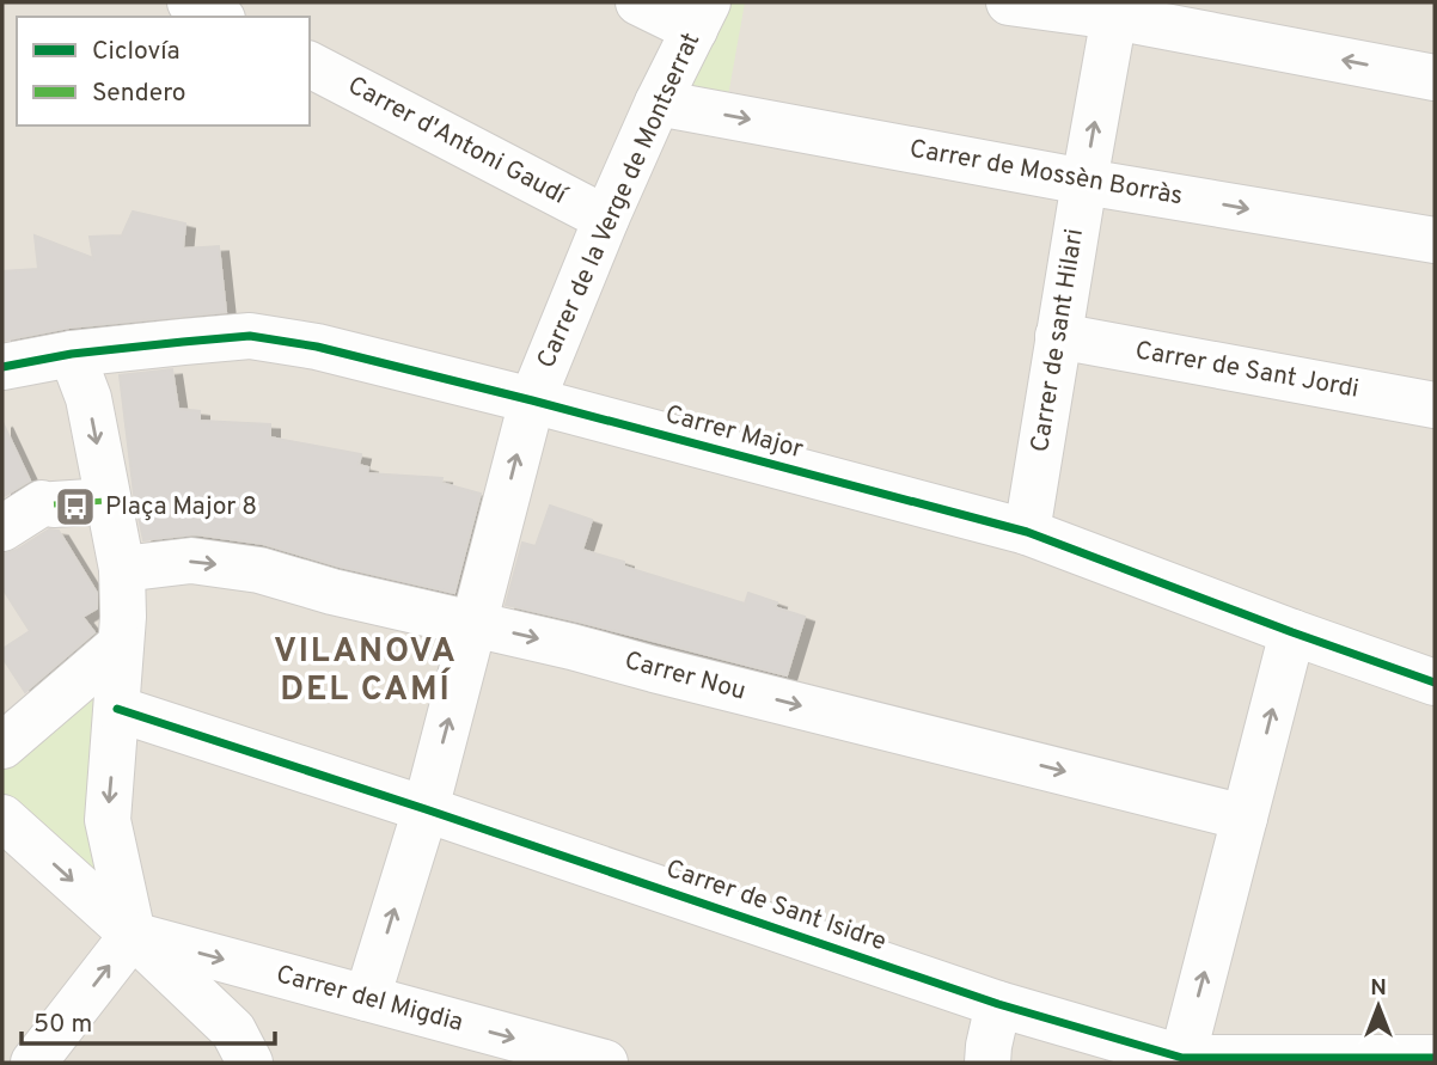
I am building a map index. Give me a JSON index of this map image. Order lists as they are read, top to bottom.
{
  "streets": {
    "street": [
      "Carrer d'Antoni Gaudí",
      "Carrer de Mossèn Borràs",
      "Carrer de la Verge de Montserrat",
      "Carrer de sant Hilari",
      "Carrer de Sant Jordi",
      "Carrer Major",
      "Carrer Nou",
      "Carrer de Sant Isidre",
      "Carrer del Migdia"
    ]
  },
  "crossings": [
    ["Carrer d'Antoni Gaudí", "Carrer de la Verge de Montserrat"],
    ["Carrer de Mossèn Borràs", "Carrer de la Verge de Montserrat"],
    ["Carrer de Mossèn Borràs", "Carrer de sant Hilari"],
    ["Carrer de la Verge de Montserrat", "Carrer Major"],
    ["Carrer de la Verge de Montserrat", "Carrer Nou"],
    ["Carrer de la Verge de Montserrat", "Carrer de Sant Isidre"],
    ["Carrer de la Verge de Montserrat", "Carrer del Migdia"],
    ["Carrer de sant Hilari", "Carrer de Sant Jordi"],
    ["Carrer de sant Hilari", "Carrer Major"]
  ],
  "one_way": ["Carrer Nou", "Carrer del Migdia"],
  "districts": ["VILANOVA DEL CAMÍ"],
  "places": {
    "bus stop": ["Plaça Major 8"]
  },
  "legend": ["Ciclovía", "Sendero"],
  "scale_bar": "50 m",
  "north": "top"
}
